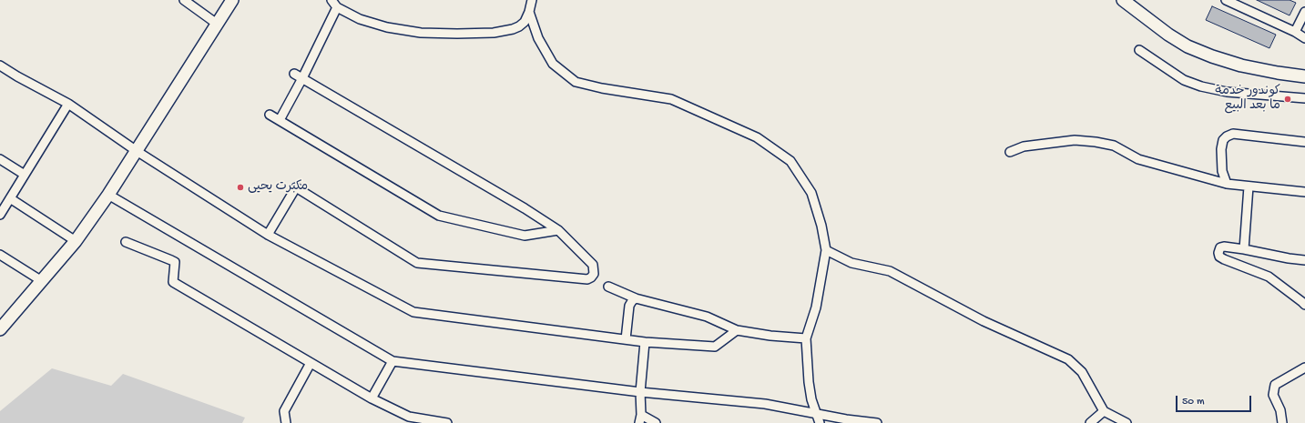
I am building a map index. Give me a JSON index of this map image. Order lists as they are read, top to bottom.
{
  "places": ["كوندور خدمة ما بعد البيع", "مكبرت يحيى"],
  "scale_bar": "50 m"
}
